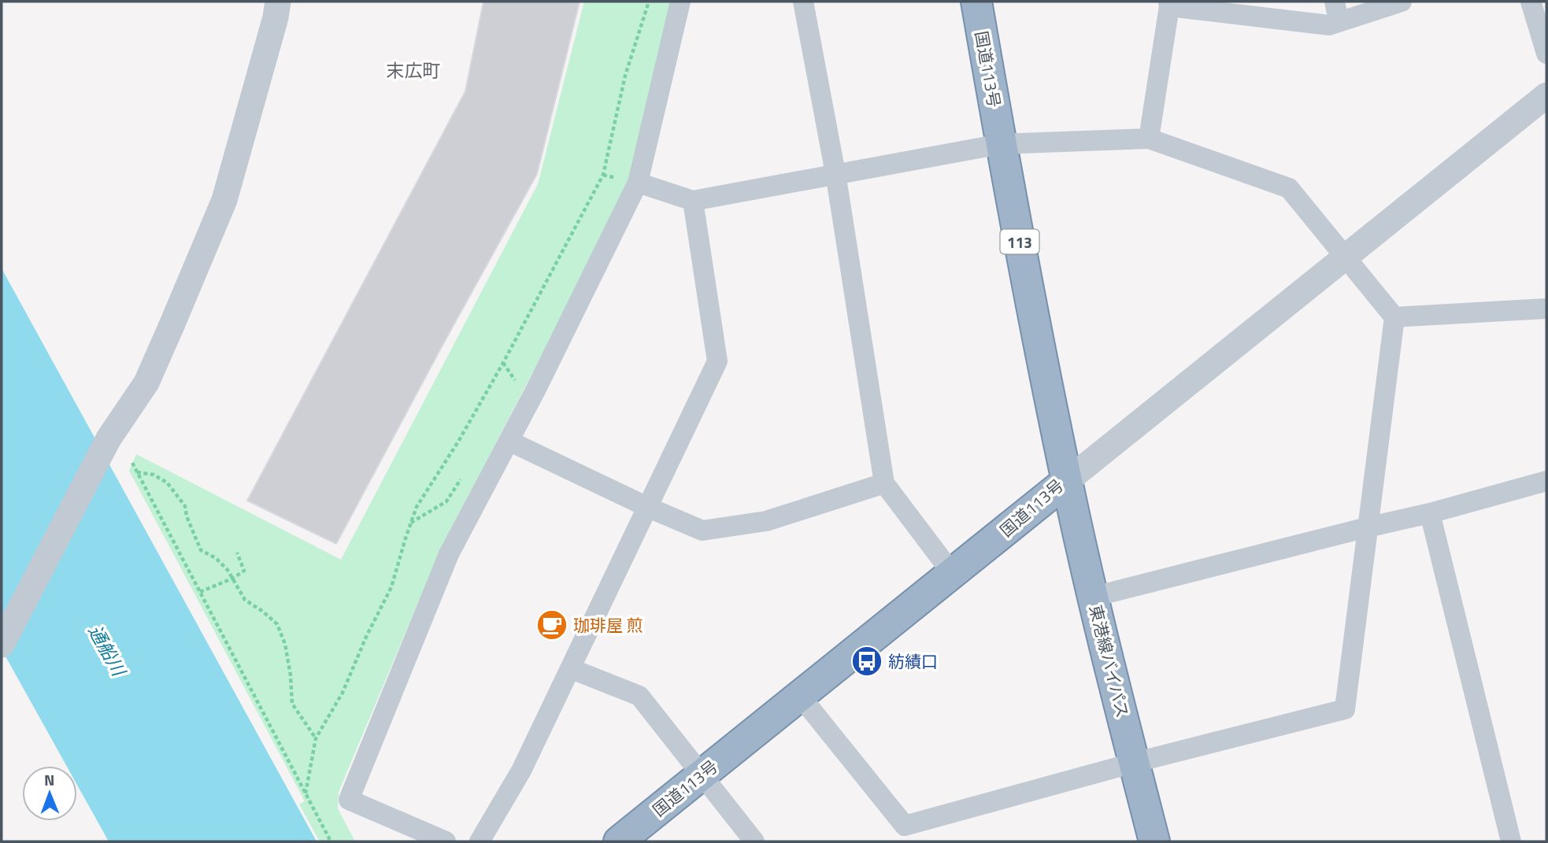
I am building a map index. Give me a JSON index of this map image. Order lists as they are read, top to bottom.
{
  "streets": {
    "highway": ["国道113号", "113", "東港線バイパス"]
  },
  "crossings": [
    ["国道113号", "東港線バイパス"]
  ],
  "districts": ["末広町"],
  "water": ["通船川"],
  "places": {
    "cafe": ["珈琲屋 煎"],
    "bus stop": ["紡績口"]
  },
  "north": "top"
}
